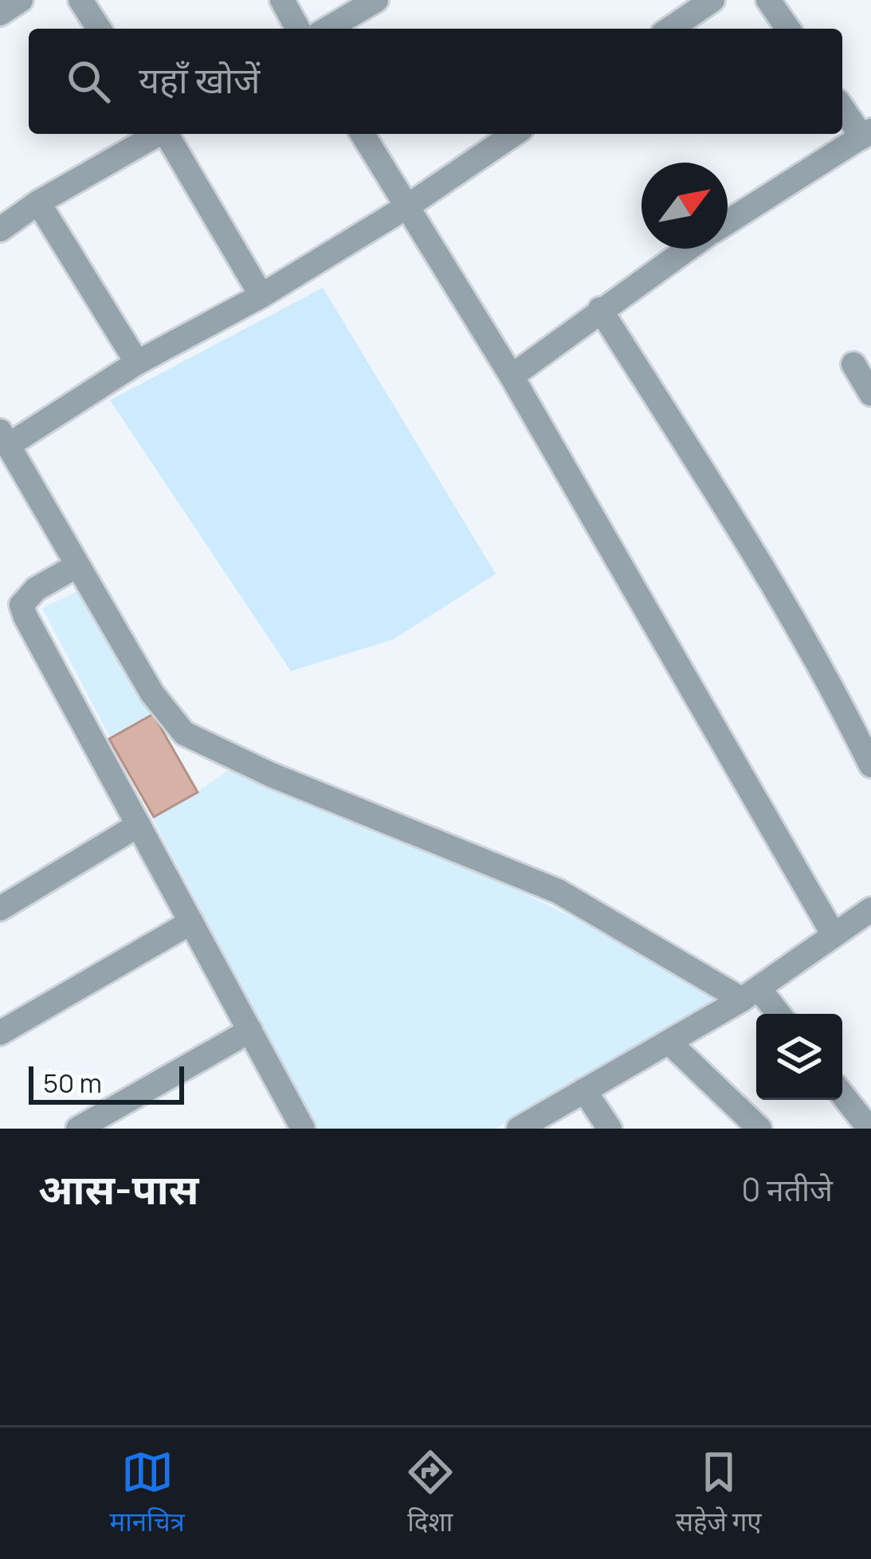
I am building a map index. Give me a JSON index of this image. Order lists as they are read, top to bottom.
{
  "scale_bar": "50 m",
  "north": "top right",
  "page": {
    "search": "यहाँ खोजें",
    "scale": "50 m",
    "heading": ["आस-पास", "0 नतीजे"],
    "nav": ["मानचित्र", "दिशा", "सहेजे गए"]
  }
}
